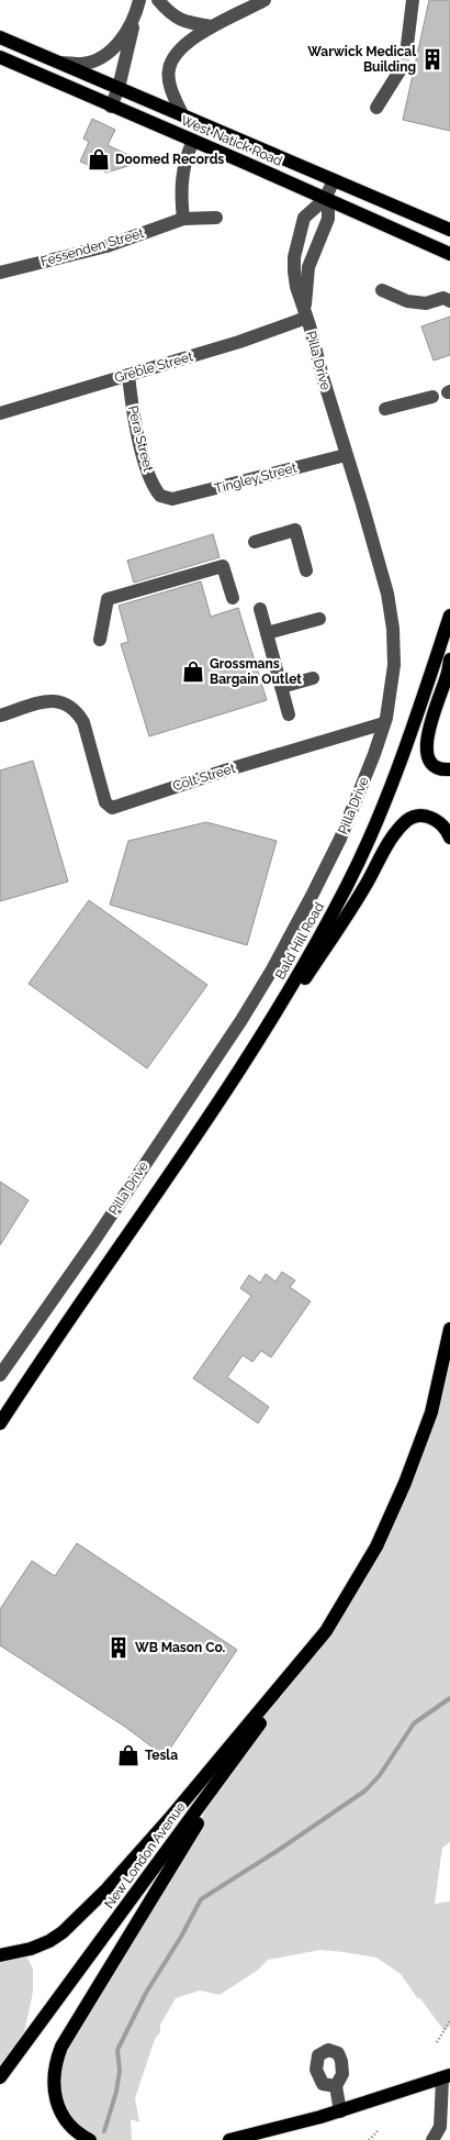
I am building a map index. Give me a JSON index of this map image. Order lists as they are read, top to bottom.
{
  "streets": {
    "main road": ["West Natick Road", "Bald Hill Road", "New London Avenue"],
    "street": [
      "Fessenden Street",
      "Pilla Drive",
      "Greble Street",
      "Pera Street",
      "Tingley Street",
      "Colt Street"
    ]
  },
  "crossings": [
    ["West Natick Road", "Pilla Drive"],
    ["Pilla Drive", "Greble Street"],
    ["Pilla Drive", "Tingley Street"],
    ["Pilla Drive", "Colt Street"],
    ["Greble Street", "Pera Street"],
    ["Pera Street", "Tingley Street"]
  ],
  "places": {
    "building": ["Warwick Medical Building", "WB Mason Co."],
    "shop": ["Doomed Records", "Grossmans Bargain Outlet", "Tesla"]
  }
}
